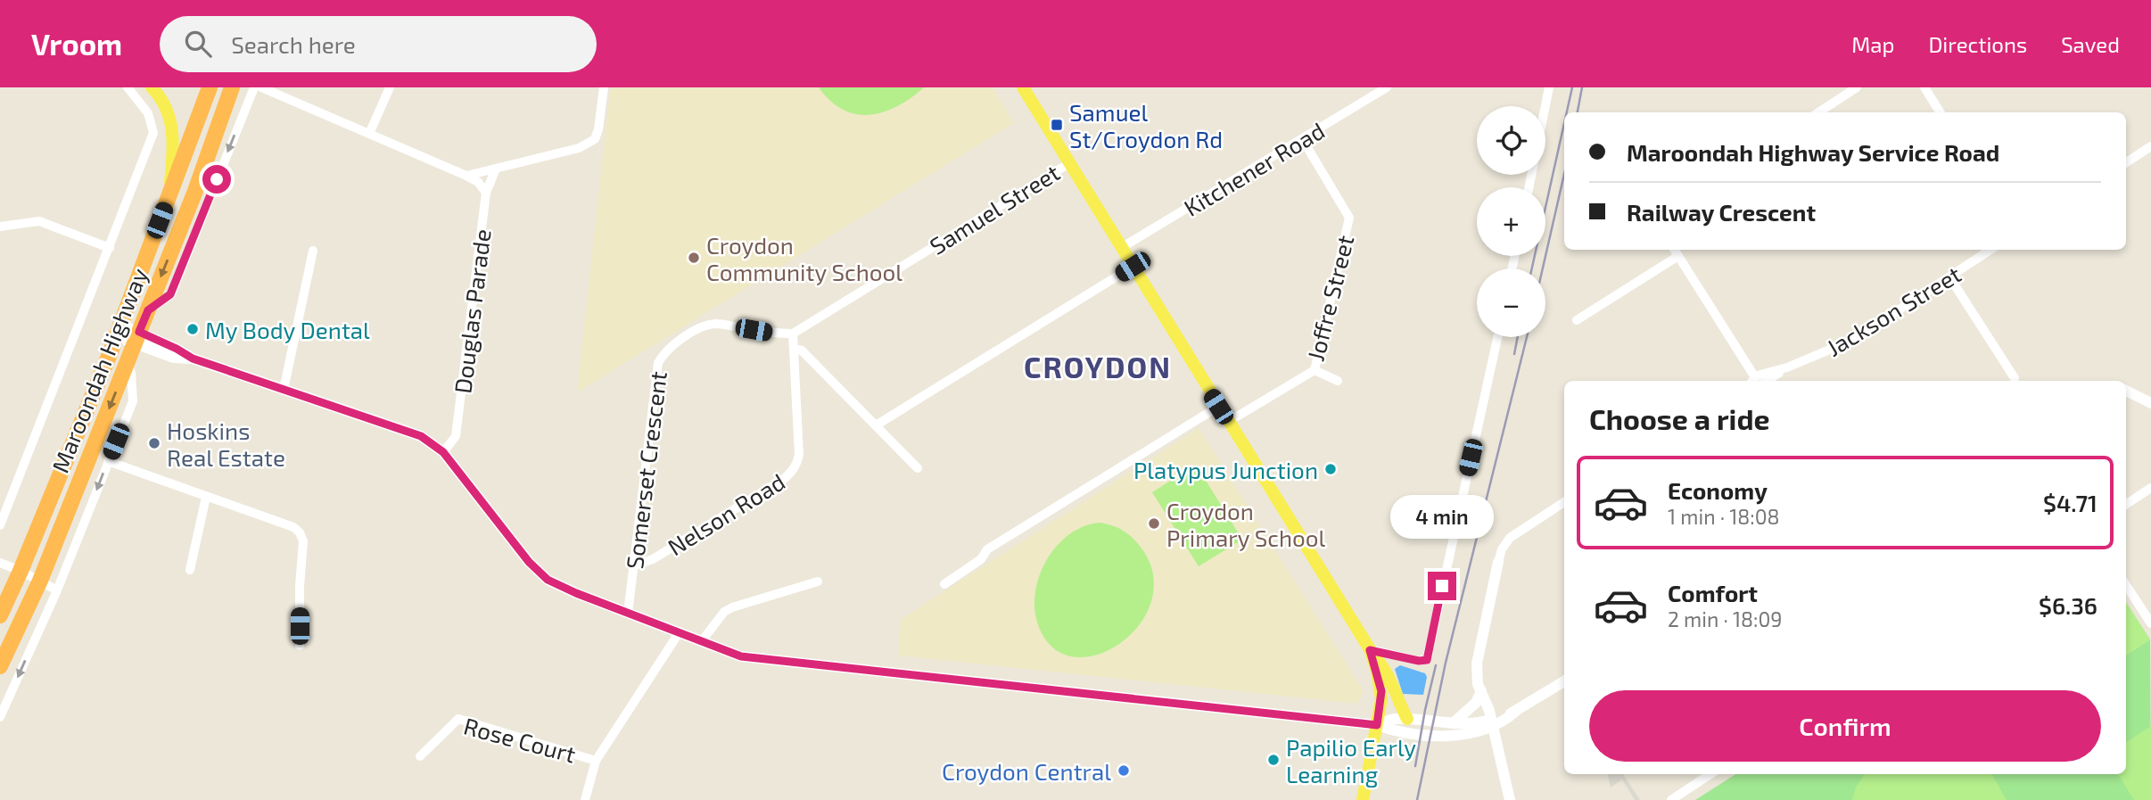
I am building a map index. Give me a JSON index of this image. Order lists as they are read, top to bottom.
{
  "streets": {
    "highway": ["Maroondah Highway"],
    "street": [
      "Kitchener Road",
      "Samuel Street",
      "Joffre Street",
      "Jackson Street",
      "Douglas Parade",
      "Somerset Crescent",
      "Nelson Road",
      "Rose Court"
    ]
  },
  "crossings": [
    ["Kitchener Road", "Joffre Street"],
    ["Samuel Street", "Somerset Crescent"],
    ["Samuel Street", "Nelson Road"],
    ["Somerset Crescent", "Nelson Road"]
  ],
  "districts": ["CROYDON"],
  "places": {
    "transit": ["Samuel St/Croydon Rd"],
    "other": [
      "Croydon Community School",
      "My Body Dental",
      "Hoskins Real Estate",
      "Platypus Junction",
      "Croydon Primary School",
      "Papilio Early Learning",
      "Croydon Central"
    ]
  },
  "page": {
    "header": "Vroom",
    "search": "Search here",
    "nav": ["Map", "Directions", "Saved"],
    "map_buttons": ["+", "−"],
    "banner": ["Maroondah Highway Service Road", "Railway Crescent"],
    "heading": "Choose a ride",
    "list": [
      {
        "name": "Economy",
        "note": "1 min · 18:08",
        "value": "$4.71"
      },
      {
        "name": "Comfort",
        "note": "2 min · 18:09",
        "value": "$6.36"
      }
    ],
    "bubble": "4 min",
    "buttons": "Confirm"
  }
}
